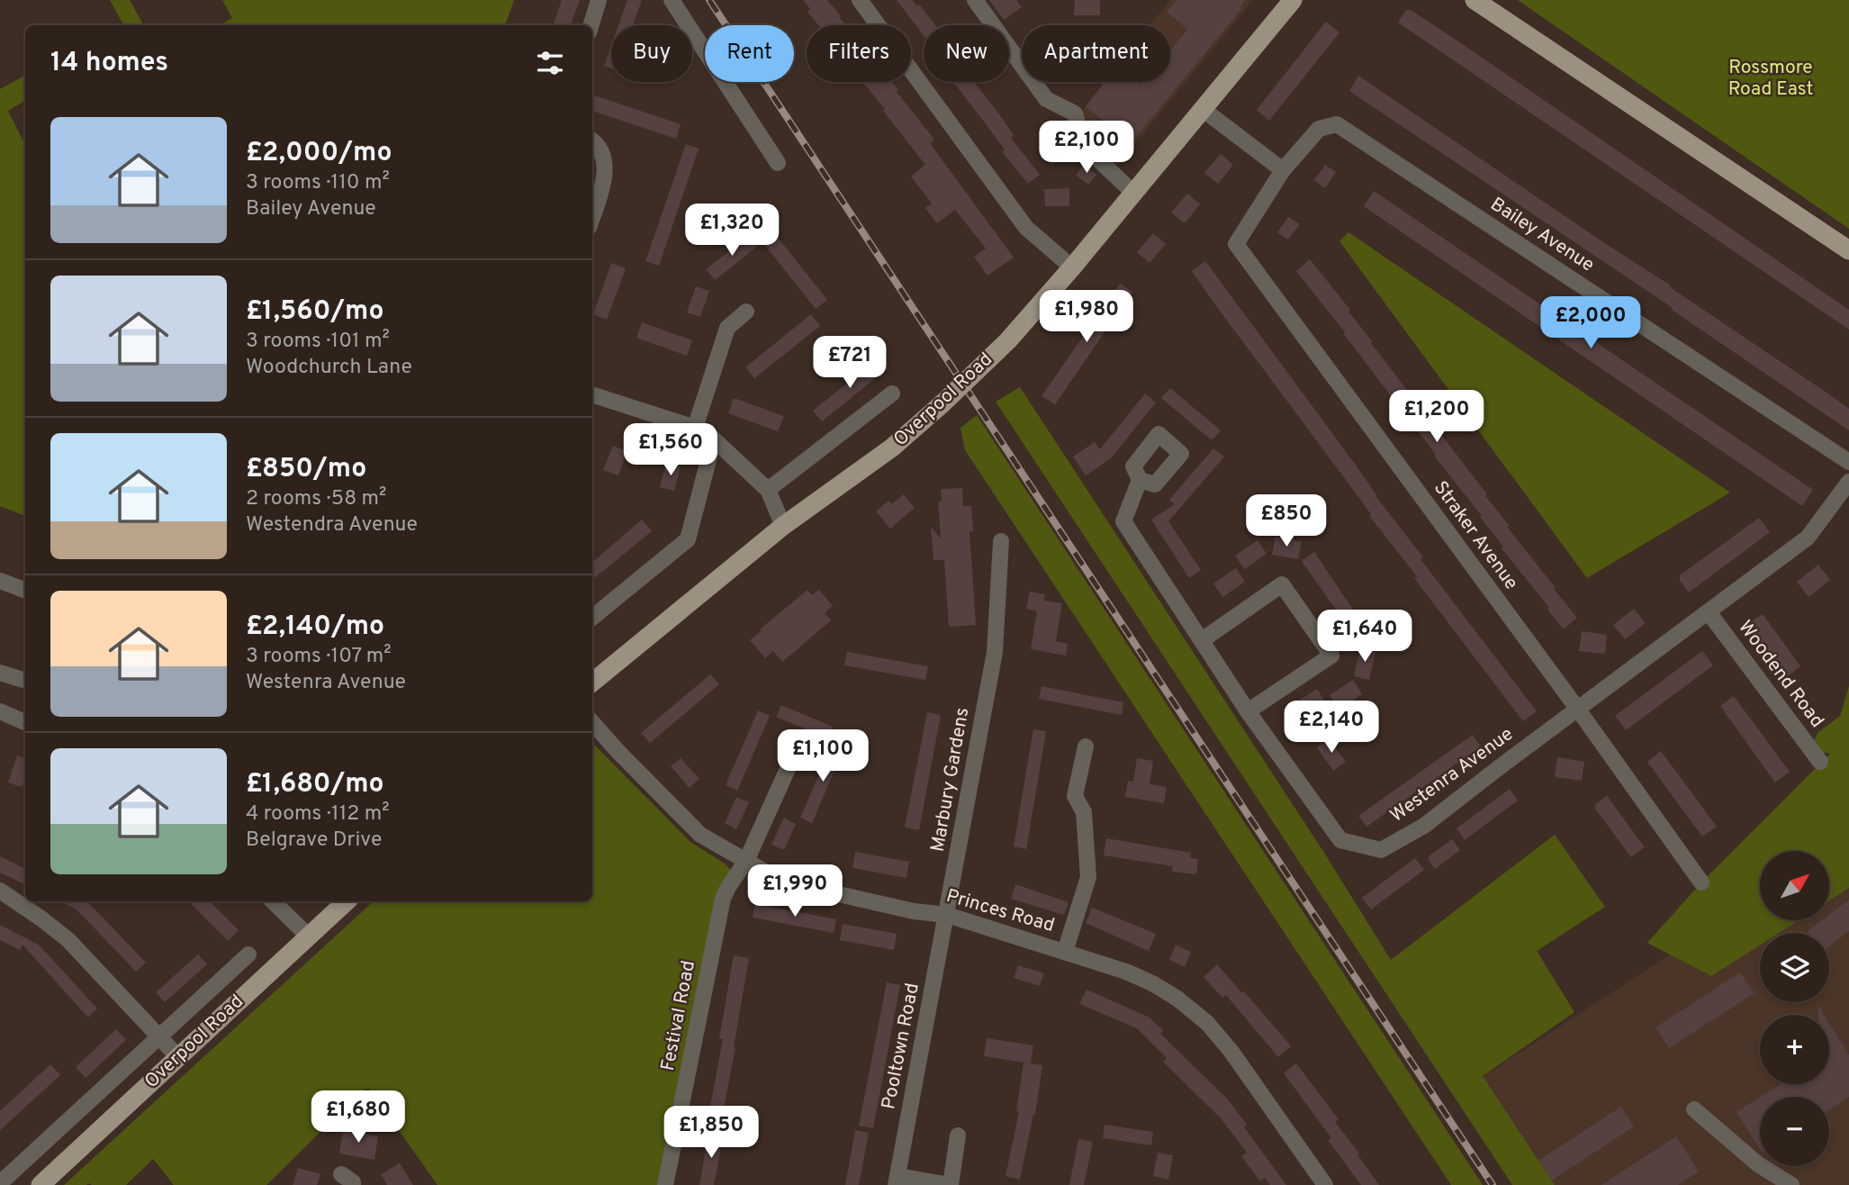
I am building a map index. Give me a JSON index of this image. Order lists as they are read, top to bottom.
{
  "streets": {
    "main road": ["Overpool Road"],
    "street": [
      "Bailey Avenue",
      "Straker Avenue",
      "Woodend Road",
      "Westenra Avenue",
      "Marbury Gardens",
      "Princes Road",
      "Festival Road",
      "Pooltown Road"
    ]
  },
  "crossings": [
    ["Bailey Avenue", "Straker Avenue"],
    ["Straker Avenue", "Westenra Avenue"],
    ["Woodend Road", "Westenra Avenue"],
    ["Marbury Gardens", "Princes Road"],
    ["Marbury Gardens", "Pooltown Road"],
    ["Princes Road", "Festival Road"],
    ["Princes Road", "Pooltown Road"]
  ],
  "parks": ["Rossmore Road East"],
  "north": "top right",
  "page": {
    "chip": [
      "Buy",
      "Rent",
      "Filters",
      "New",
      "Apartment"
    ],
    "heading": "14 homes",
    "list": [
      {
        "name": "£2,000/mo",
        "note": "3 rooms · 110 m² · Bailey Avenue"
      },
      {
        "name": "£1,560/mo",
        "note": "3 rooms · 101 m² · Woodchurch Lane"
      },
      {
        "name": "£850/mo",
        "note": "2 rooms · 58 m² · Westendra Avenue"
      },
      {
        "name": "£2,140/mo",
        "note": "3 rooms · 107 m² · Westenra Avenue"
      },
      {
        "name": "£1,680/mo",
        "note": "4 rooms · 112 m² · Belgrave Drive"
      }
    ],
    "price": [
      "£2,100",
      "£1,320",
      "£1,980",
      "£2,000",
      "£721",
      "£1,200",
      "£1,560",
      "£850",
      "£1,640",
      "£2,140",
      "£1,100",
      "£1,990",
      "£1,680",
      "£1,850"
    ],
    "map_buttons": ["+", "−"]
  }
}
